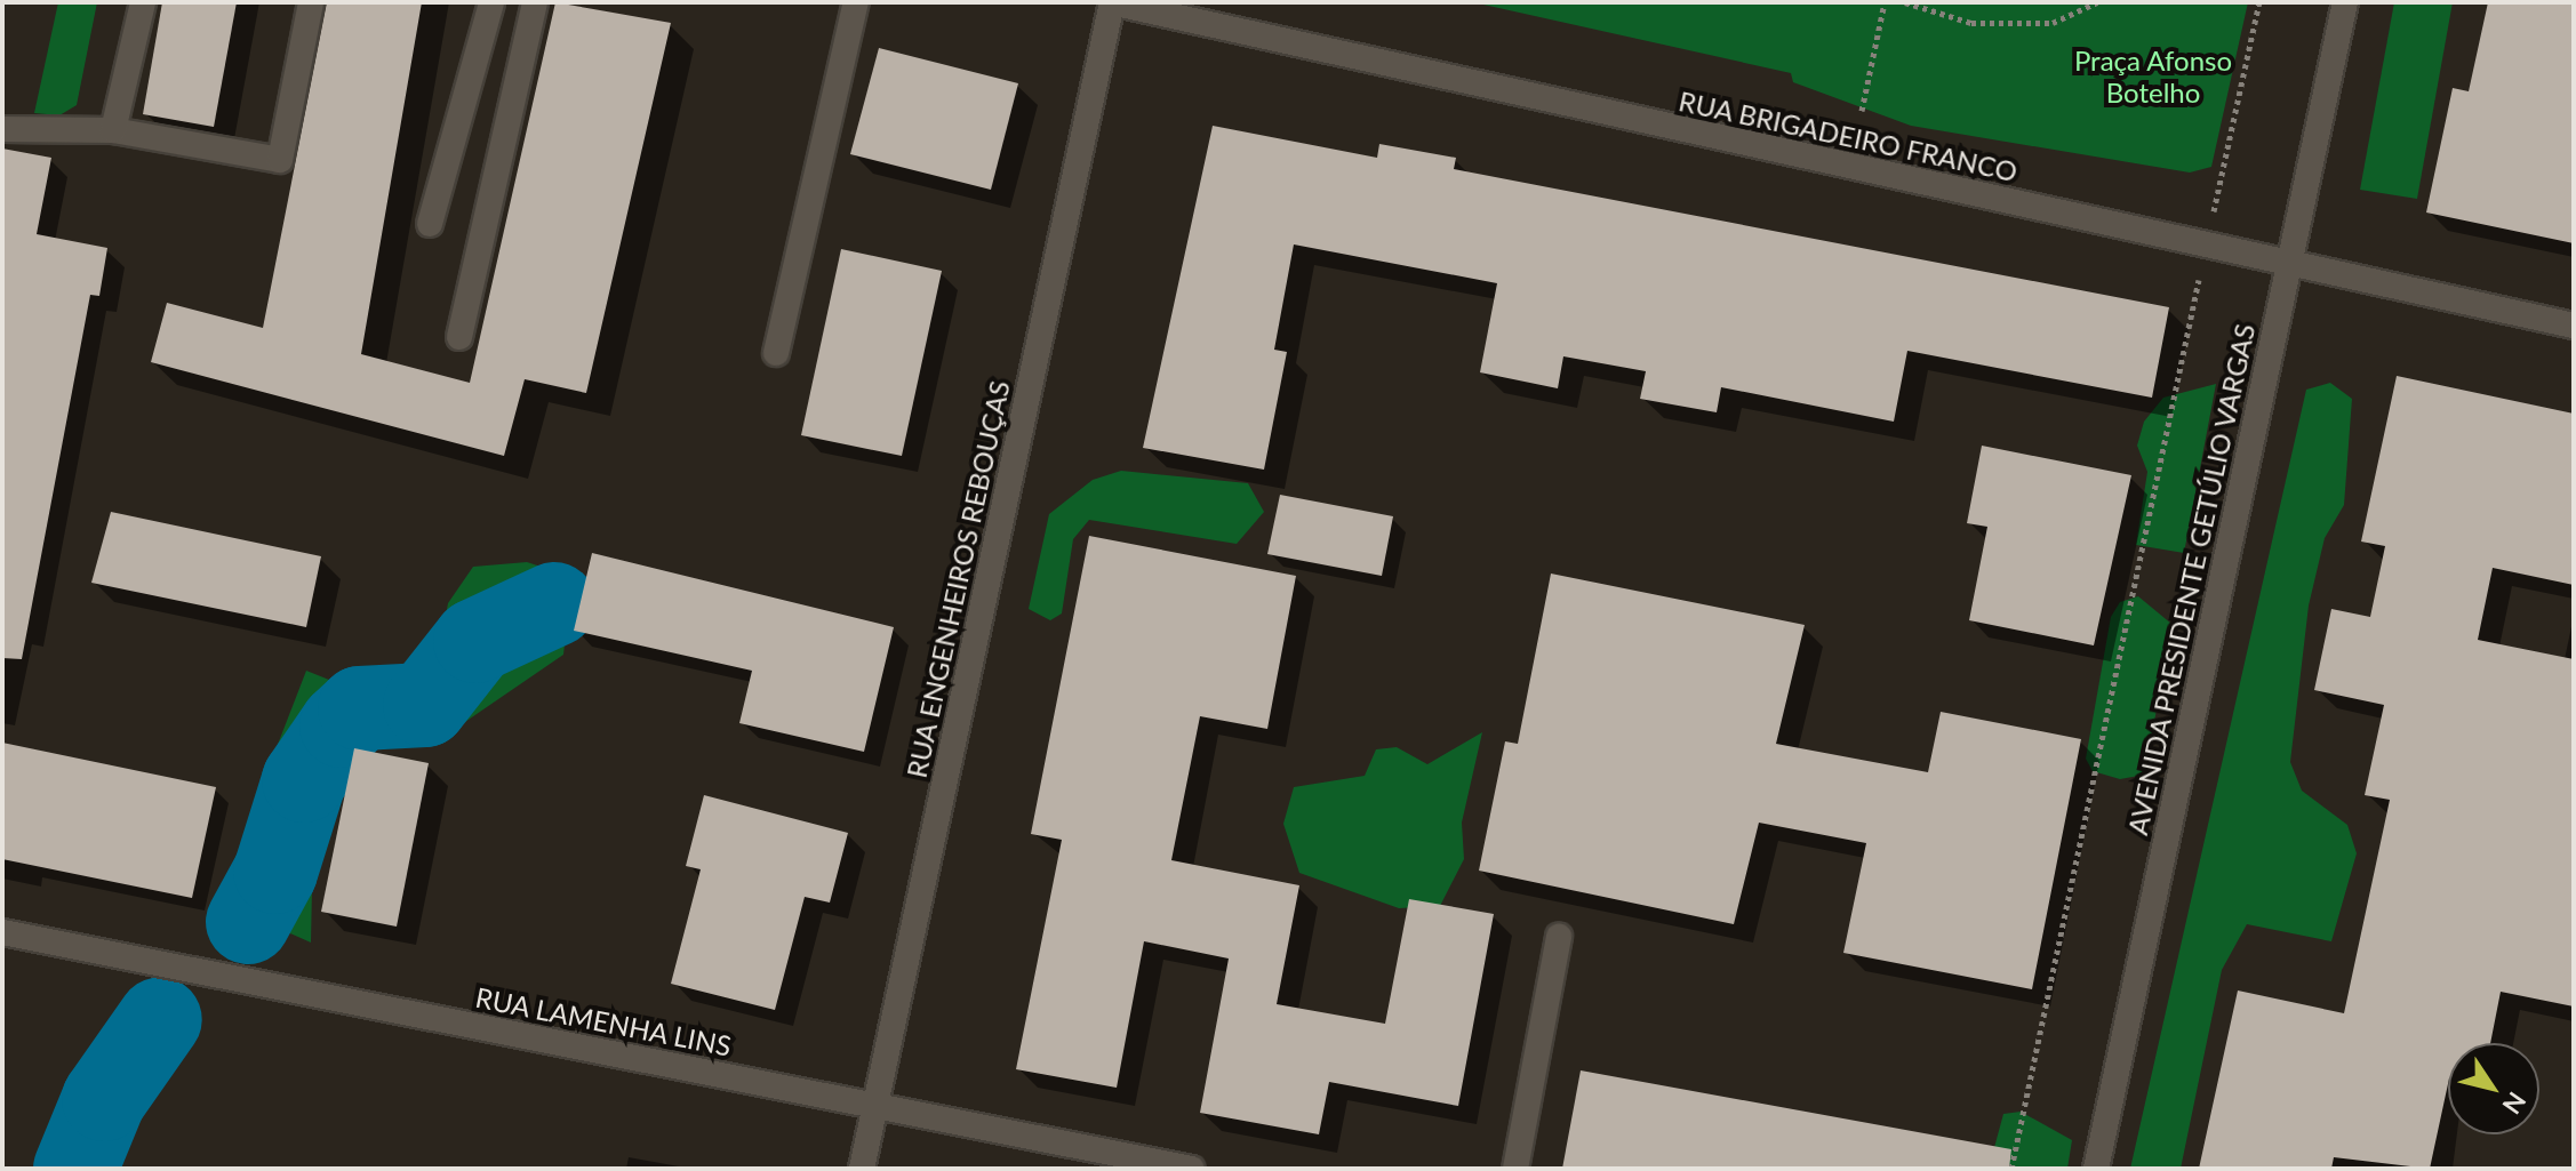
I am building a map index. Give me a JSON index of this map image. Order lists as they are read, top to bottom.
{
  "streets": {
    "main road": [
      "RUA BRIGADEIRO FRANCO",
      "RUA ENGENHEIROS REBOUÇAS",
      "AVENIDA PRESIDENTE GETÚLIO VARGAS",
      "RUA LAMENHA LINS"
    ]
  },
  "crossings": [
    ["RUA BRIGADEIRO FRANCO", "RUA ENGENHEIROS REBOUÇAS"],
    ["RUA BRIGADEIRO FRANCO", "AVENIDA PRESIDENTE GETÚLIO VARGAS"],
    ["RUA ENGENHEIROS REBOUÇAS", "RUA LAMENHA LINS"]
  ],
  "parks": ["Praça Afonso Botelho"],
  "north": "bottom right"
}
